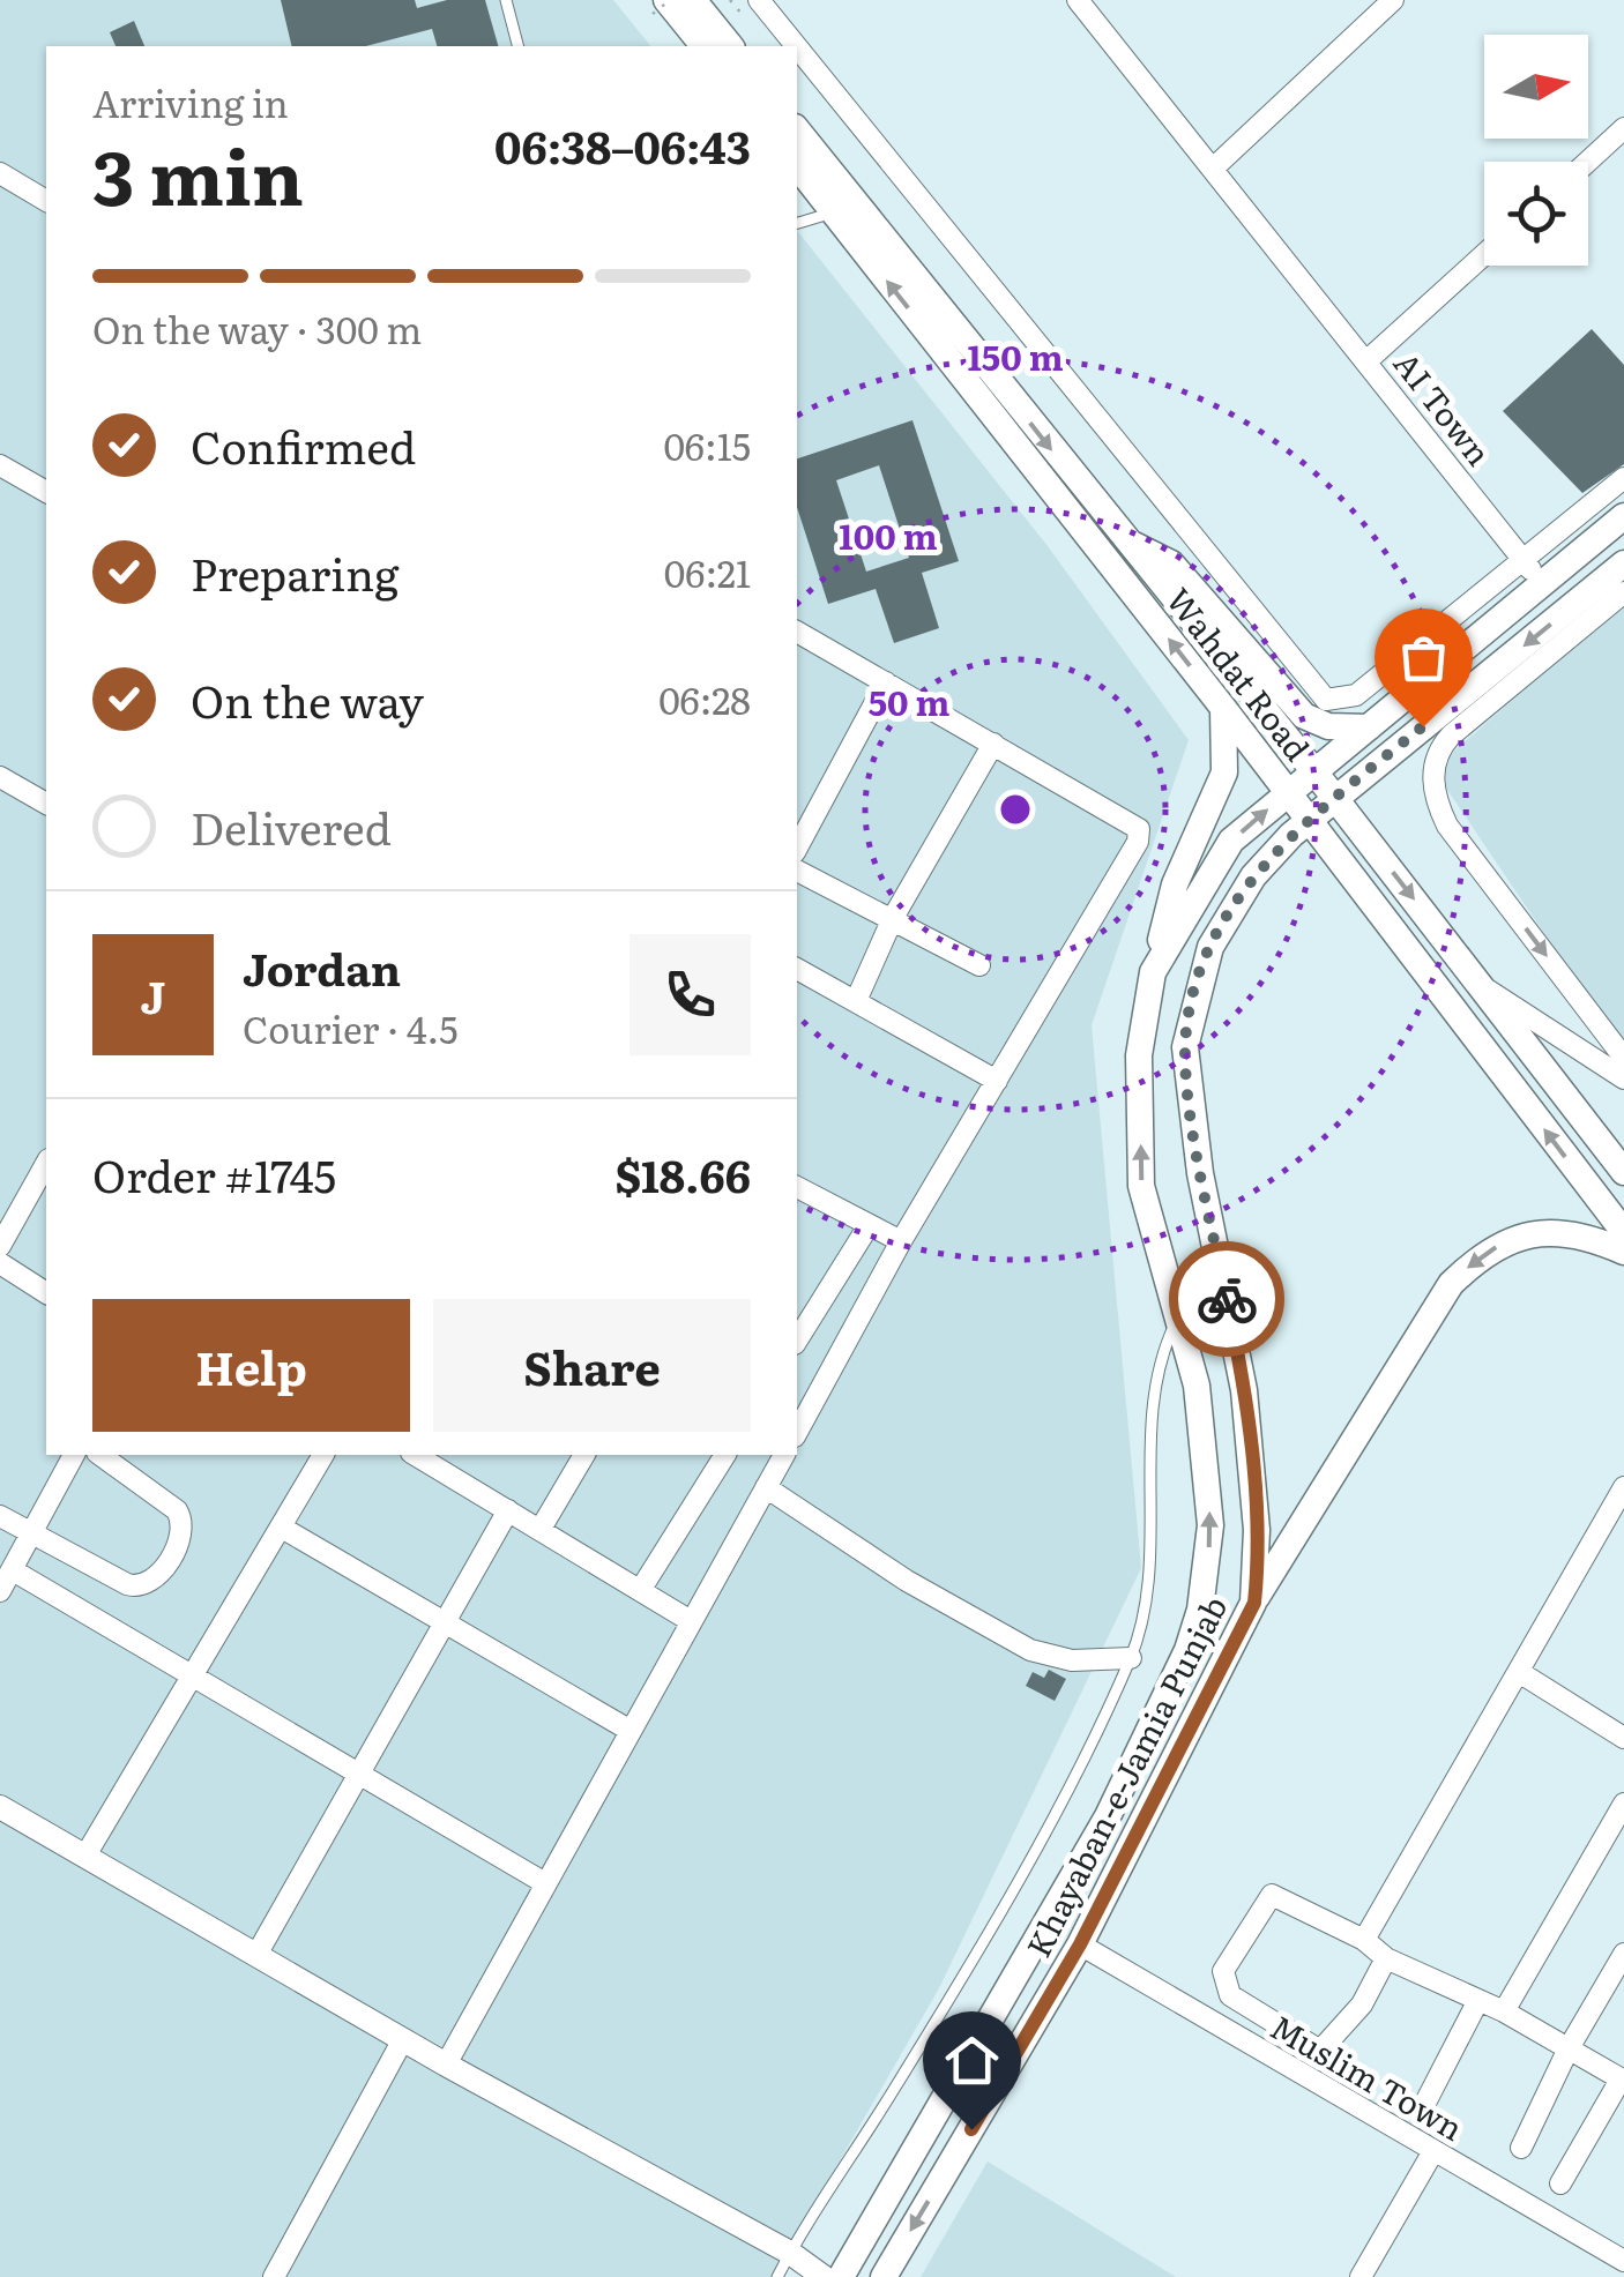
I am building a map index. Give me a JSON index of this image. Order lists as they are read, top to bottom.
{
  "streets": {
    "main road": ["Wahdat Road", "Khayaban-e-Jamia Punjab"],
    "street": ["AI Town", "Muslim Town"]
  },
  "crossings": [
    ["AI Town", "Khayaban-e-Jamia Punjab"],
    ["Wahdat Road", "Khayaban-e-Jamia Punjab"],
    ["Khayaban-e-Jamia Punjab", "Muslim Town"]
  ],
  "north": "right",
  "page": {
    "heading": ["3 min", "Arriving in", "06:38–06:43"],
    "panel": [
      "Jordan",
      "Courier · 4.5",
      "Order #1745",
      "$18.66"
    ],
    "bar": "On the way · 300 m",
    "list": [
      ["Confirmed", "06:15"],
      ["Preparing", "06:21"],
      ["On the way", "06:28"],
      "Delivered"
    ],
    "round": "J",
    "buttons": ["Help", "Share"]
  },
  "rings": ["150 m", "100 m", "50 m"]
}
